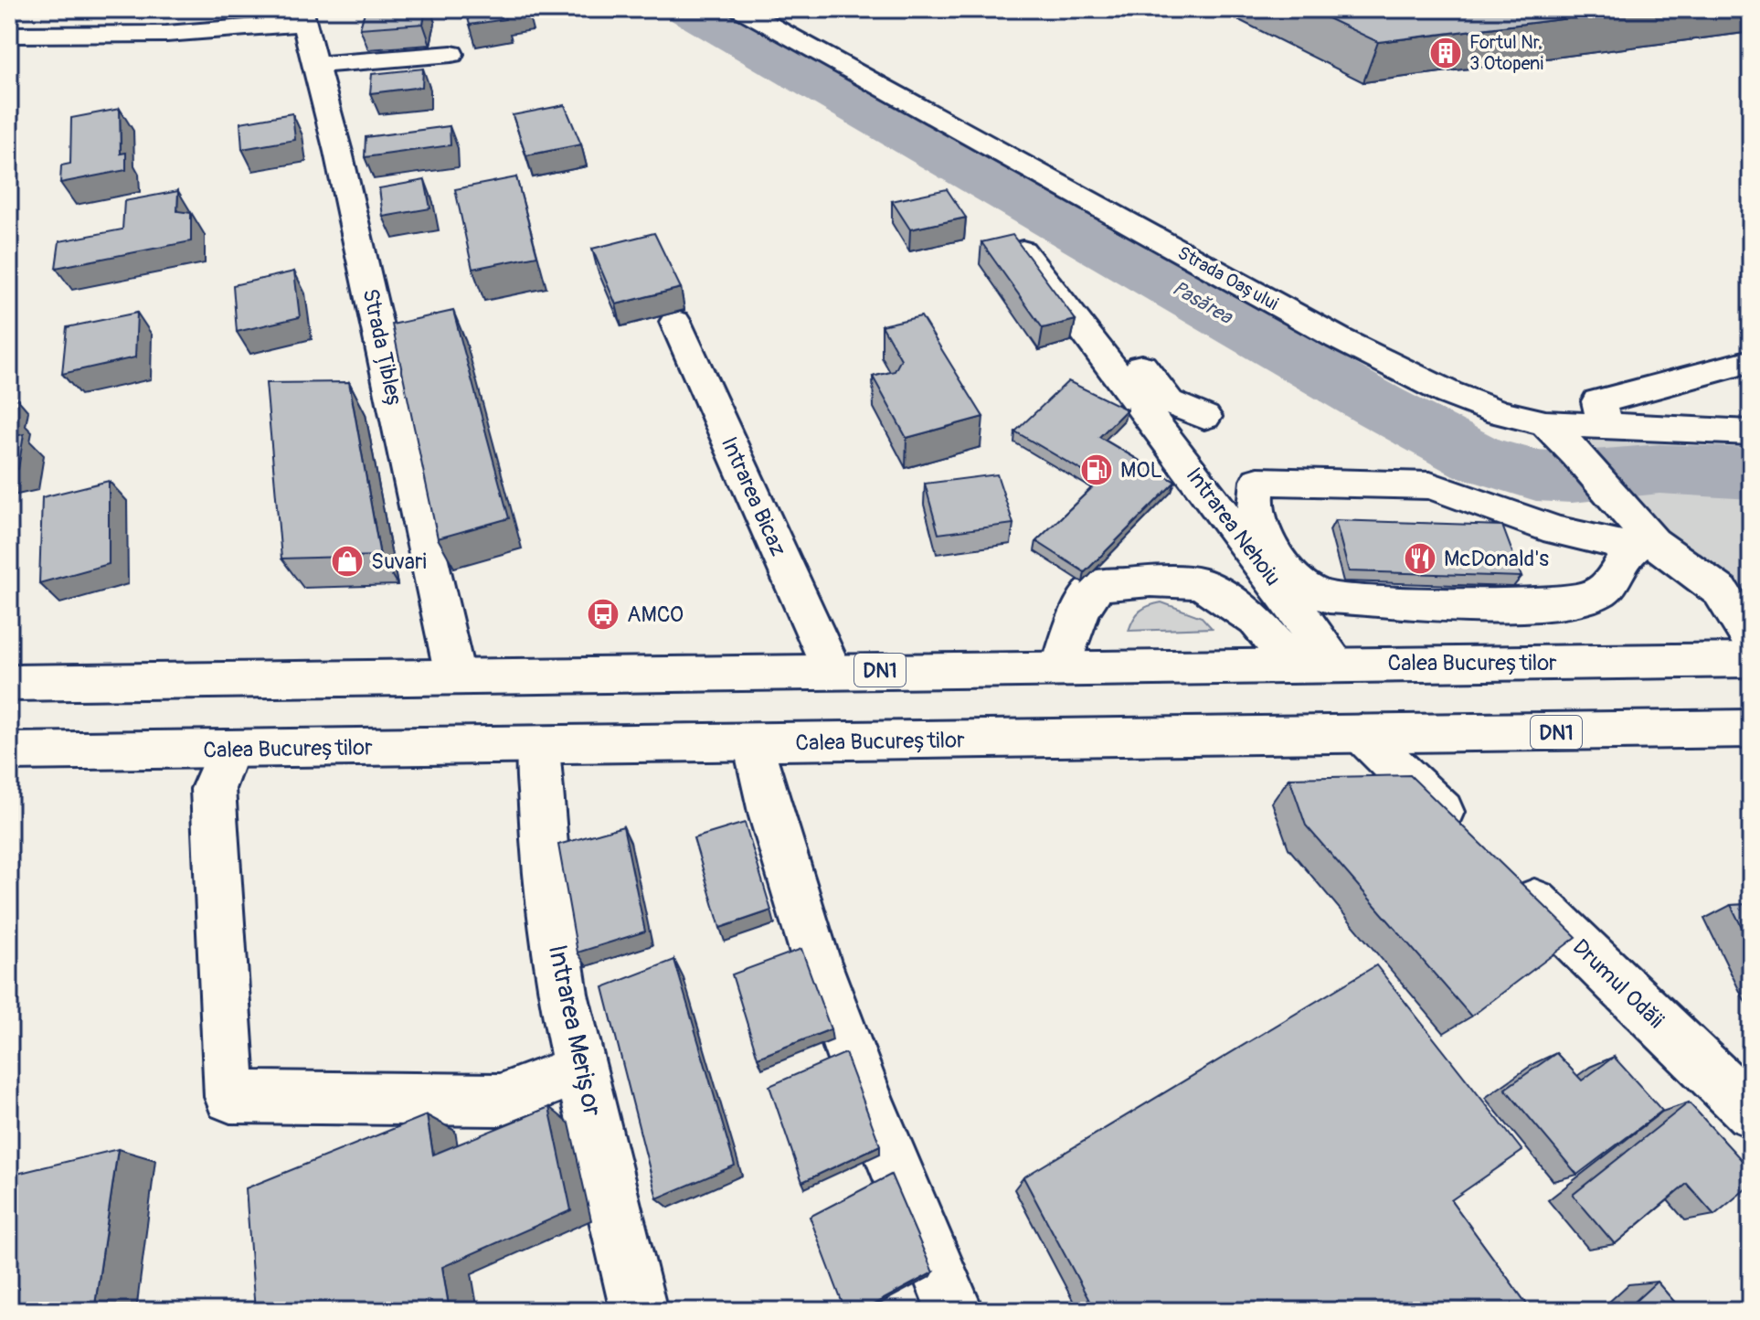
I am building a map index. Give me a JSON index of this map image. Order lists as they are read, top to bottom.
{
  "streets": {
    "main road": [
      "Strada Oașului",
      "Strada Țibleș",
      "Intrarea Bicaz",
      "Intrarea Nehoiu",
      "Calea Bucureștilor",
      "DN1",
      "Drumul Odăii",
      "Intrarea Merișor"
    ]
  },
  "crossings": [
    ["Strada Țibleș", "Calea Bucureștilor"],
    ["Intrarea Bicaz", "Calea Bucureștilor"],
    ["Intrarea Nehoiu", "Calea Bucureștilor"],
    ["Calea Bucureștilor", "Drumul Odăii"],
    ["Calea Bucureștilor", "Intrarea Merișor"]
  ],
  "water": ["Pasărea"],
  "places": {
    "building": ["Fortul Nr. 3 Otopeni"],
    "fuel station": ["MOL"],
    "restaurant": ["McDonald's"],
    "shop": ["Suvari"],
    "bus stop": ["AMCO"]
  }
}
